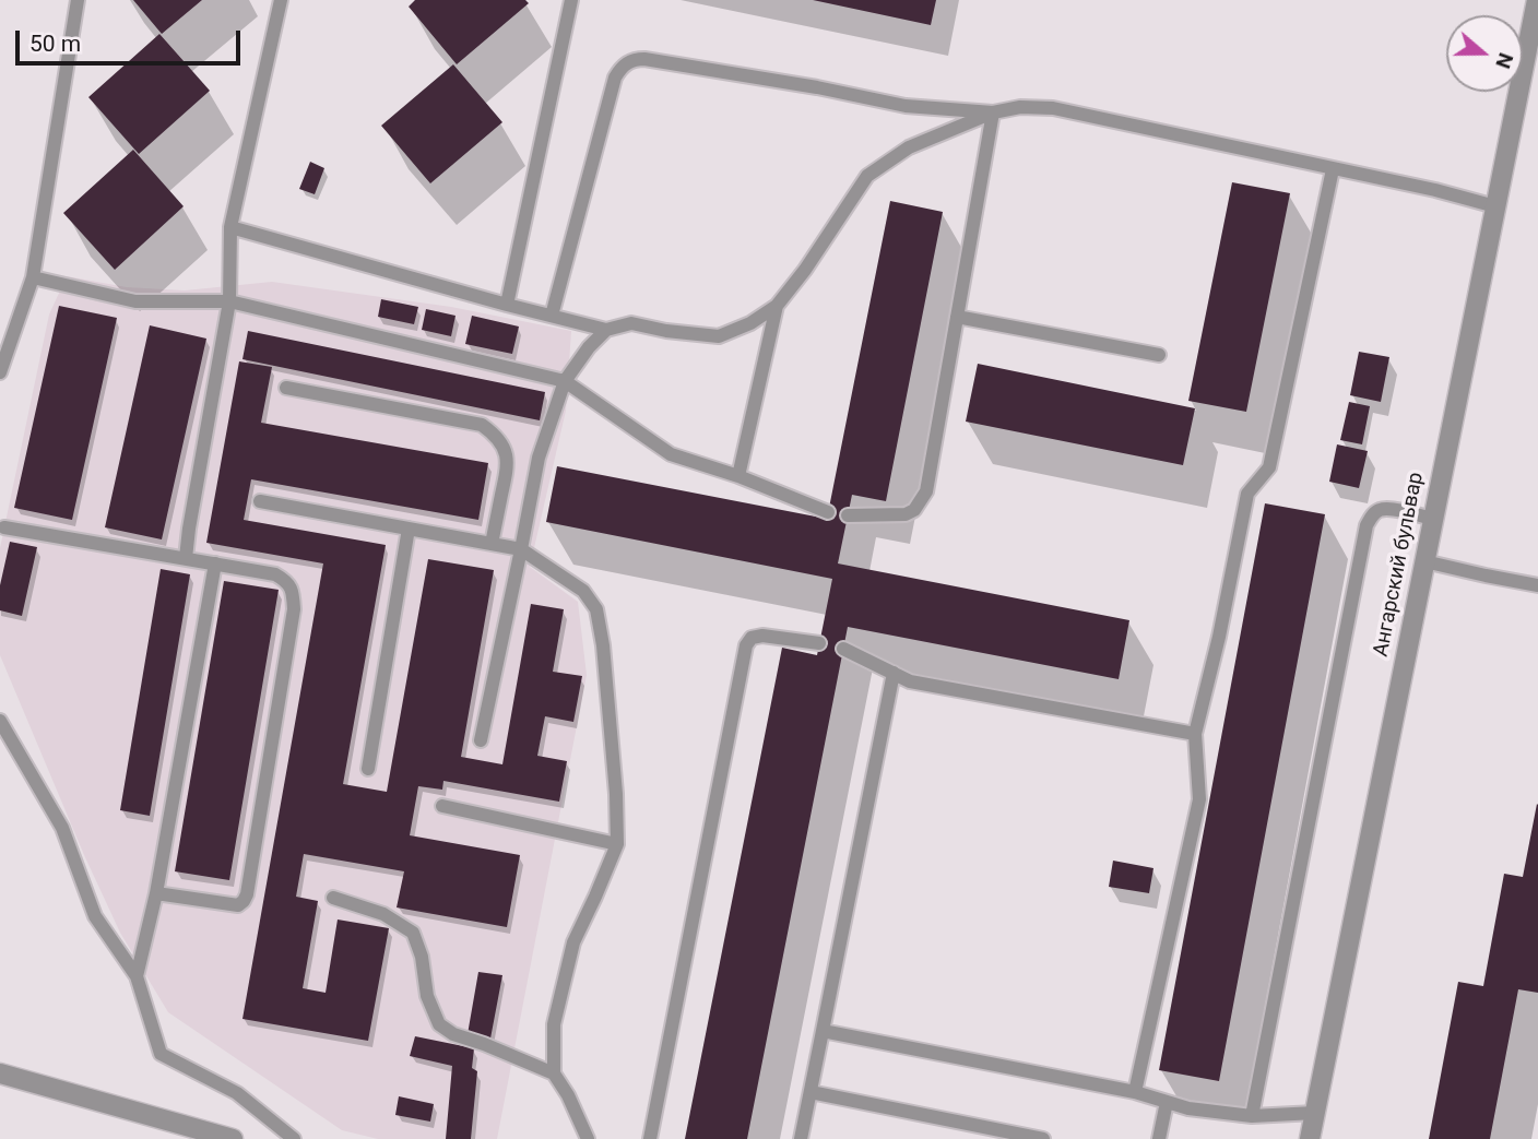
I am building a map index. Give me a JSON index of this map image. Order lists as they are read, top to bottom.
{
  "streets": {
    "street": ["Ангарский бульвар"]
  },
  "scale_bar": "50 m",
  "north": "right"
}
